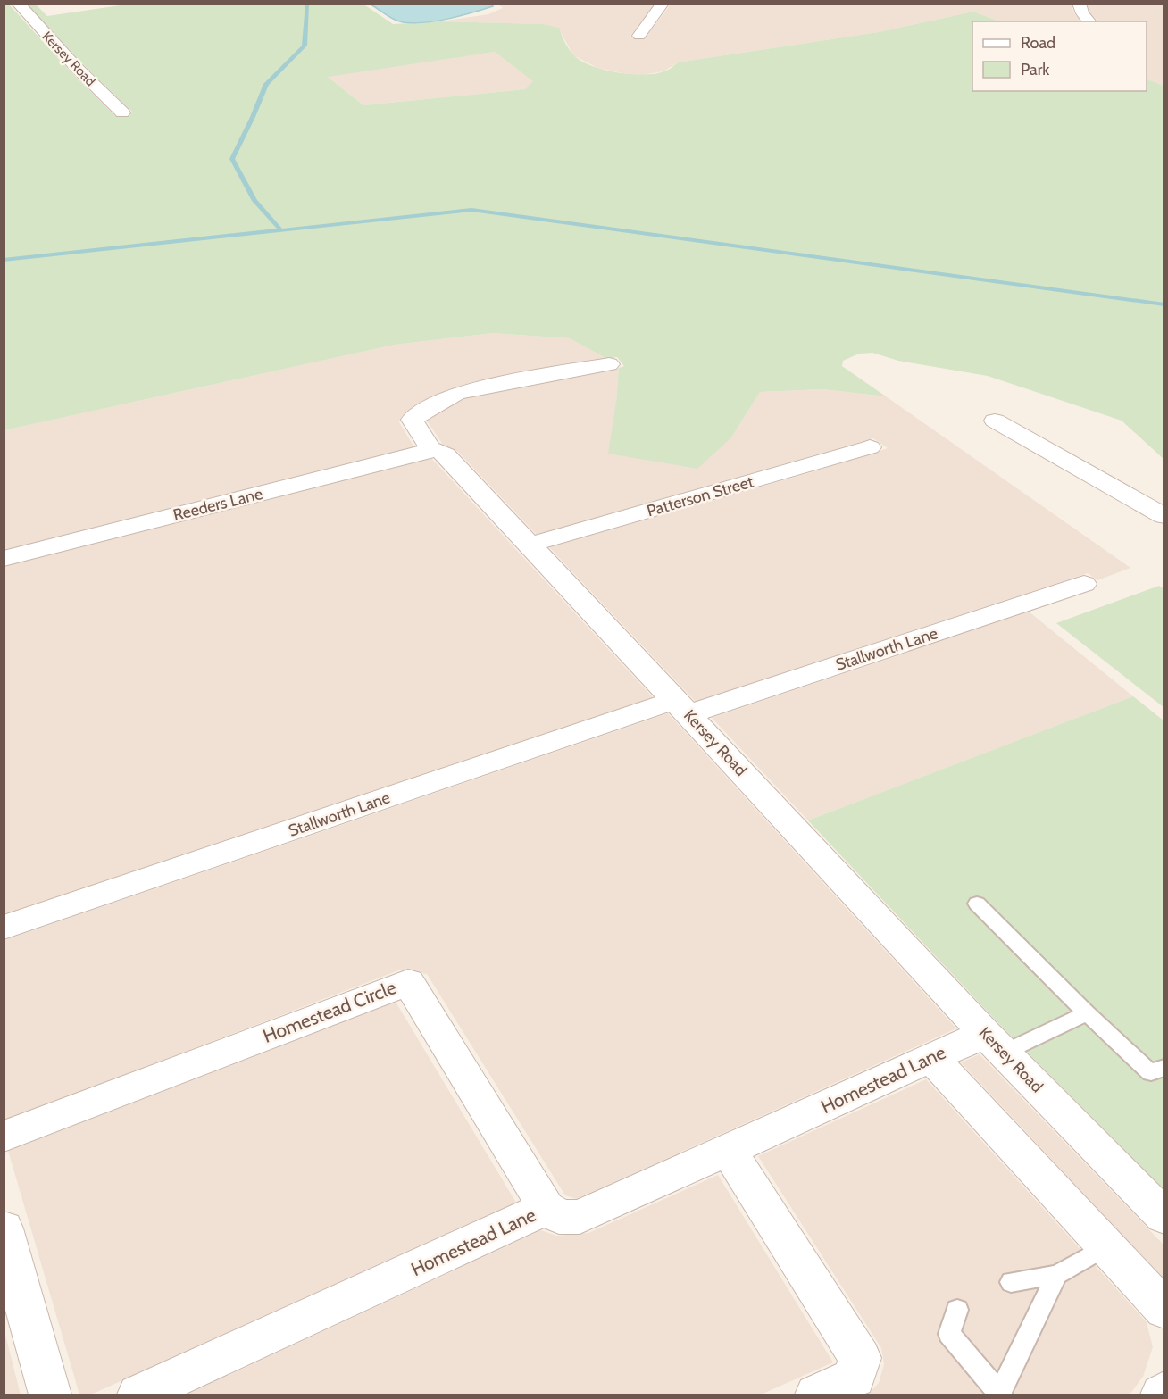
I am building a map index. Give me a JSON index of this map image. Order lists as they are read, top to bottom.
{
  "streets": {
    "street": [
      "Kersey Road",
      "Patterson Street",
      "Reeders Lane",
      "Stallworth Lane",
      "Homestead Circle",
      "Homestead Lane"
    ]
  },
  "crossings": [
    ["Kersey Road", "Patterson Street"],
    ["Kersey Road", "Reeders Lane"],
    ["Kersey Road", "Stallworth Lane"],
    ["Kersey Road", "Homestead Lane"],
    ["Homestead Circle", "Homestead Lane"]
  ],
  "legend": ["Road", "Park"]
}
